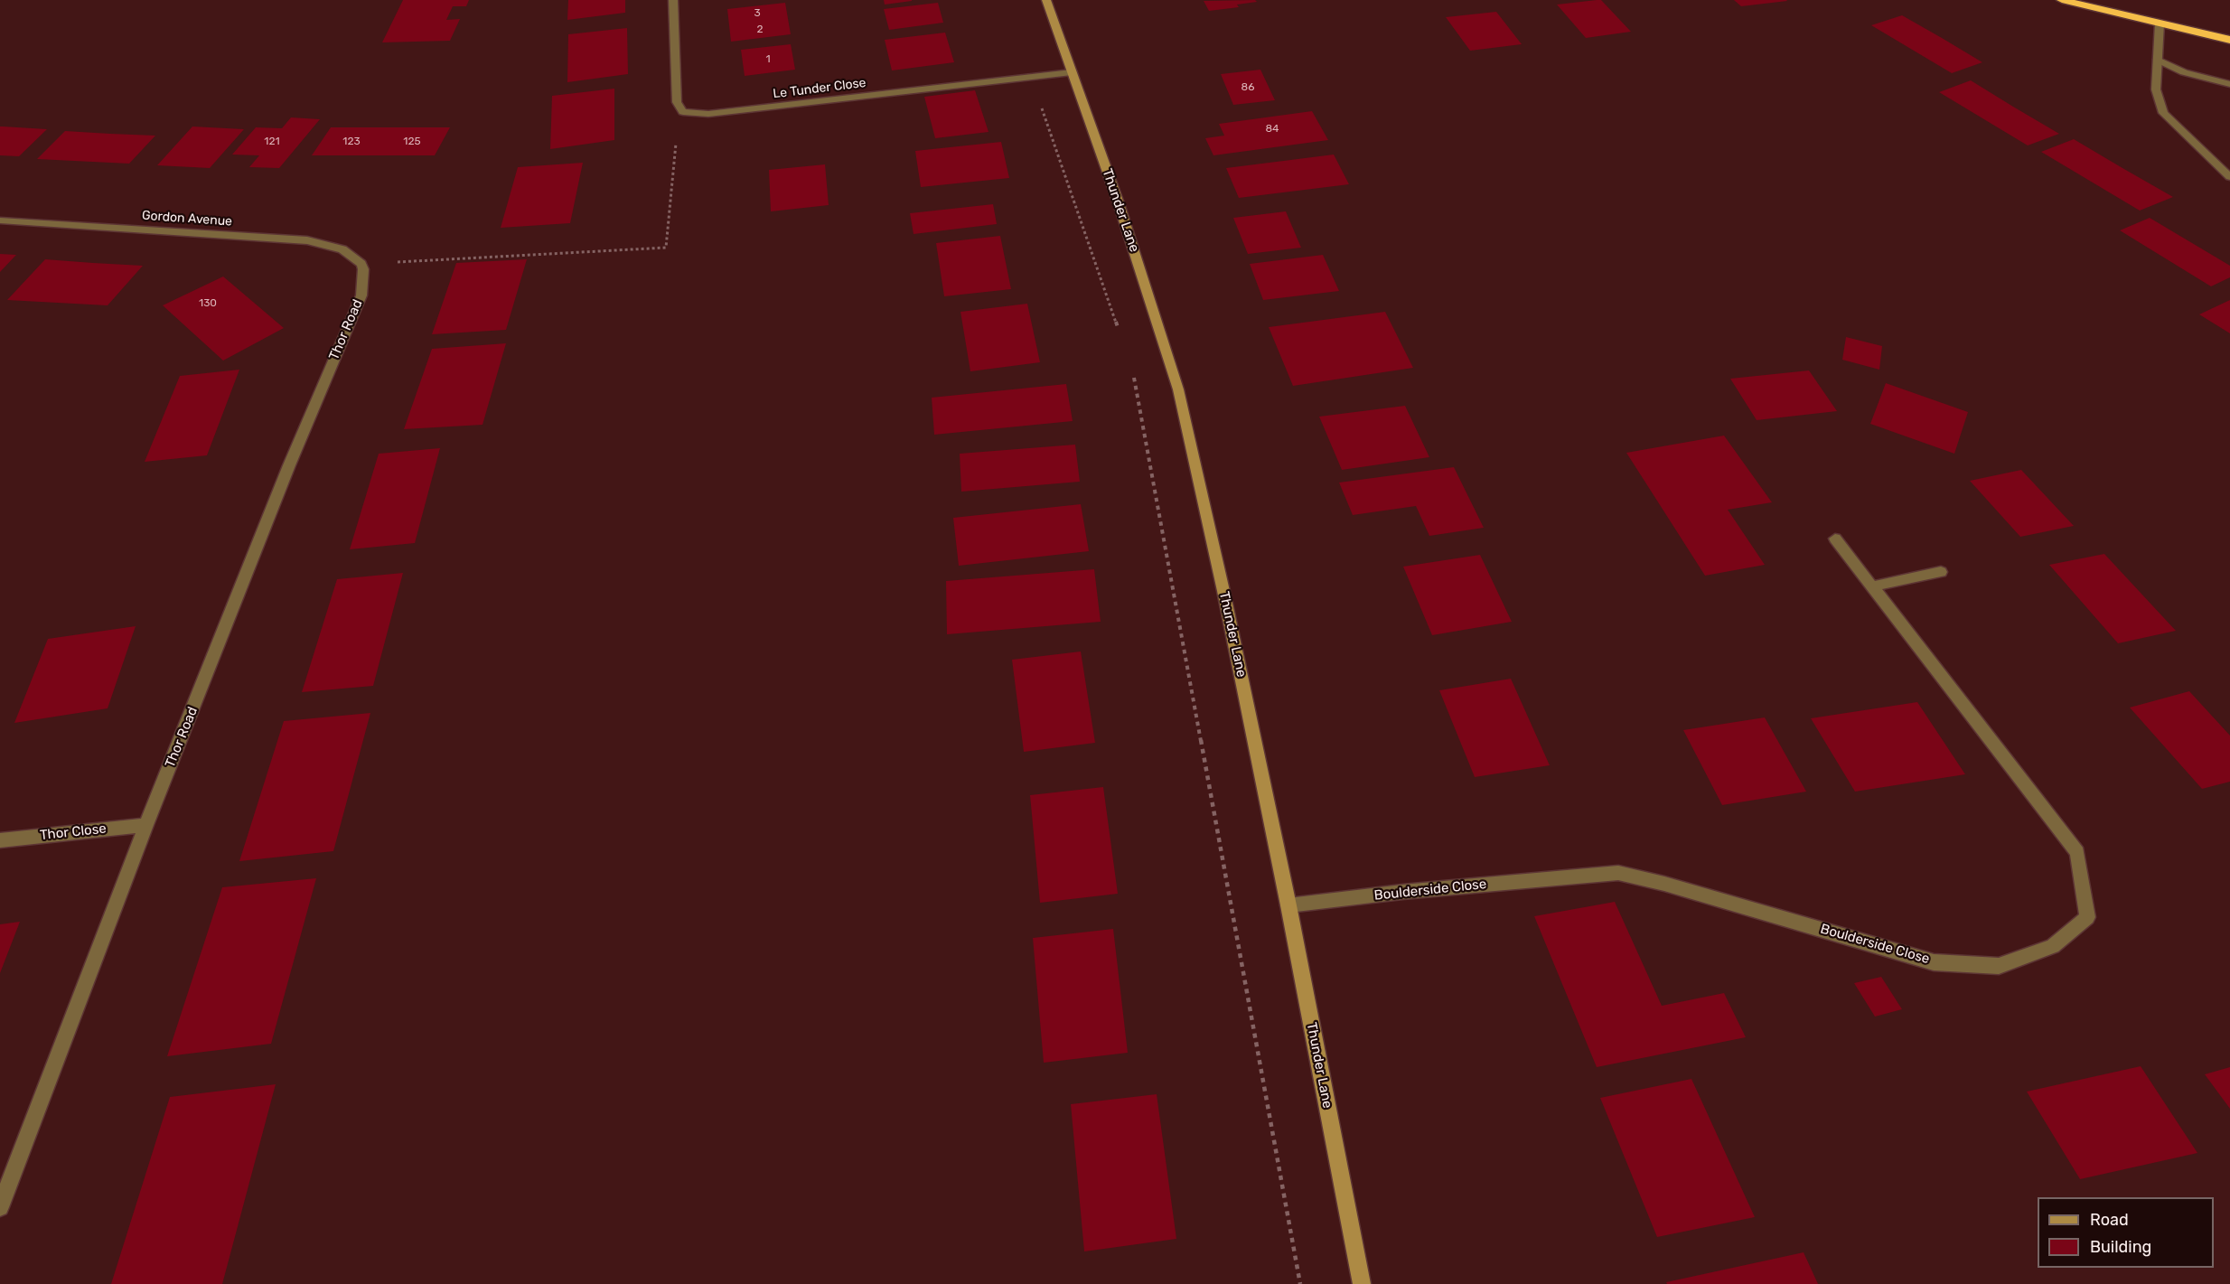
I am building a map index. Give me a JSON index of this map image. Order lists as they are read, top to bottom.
{
  "streets": {
    "street": [
      "Le Tunder Close",
      "Thunder Lane",
      "Gordon Avenue",
      "Thor Road",
      "Thor Close",
      "Boulderside Close"
    ]
  },
  "crossings": [
    ["Le Tunder Close", "Thunder Lane"],
    ["Thunder Lane", "Boulderside Close"],
    ["Gordon Avenue", "Thor Road"],
    ["Thor Road", "Thor Close"]
  ],
  "house_numbers": [
    "3",
    "2",
    "1",
    "86",
    "84",
    "121",
    "123",
    "125",
    "130"
  ],
  "legend": ["Road", "Building"]
}
